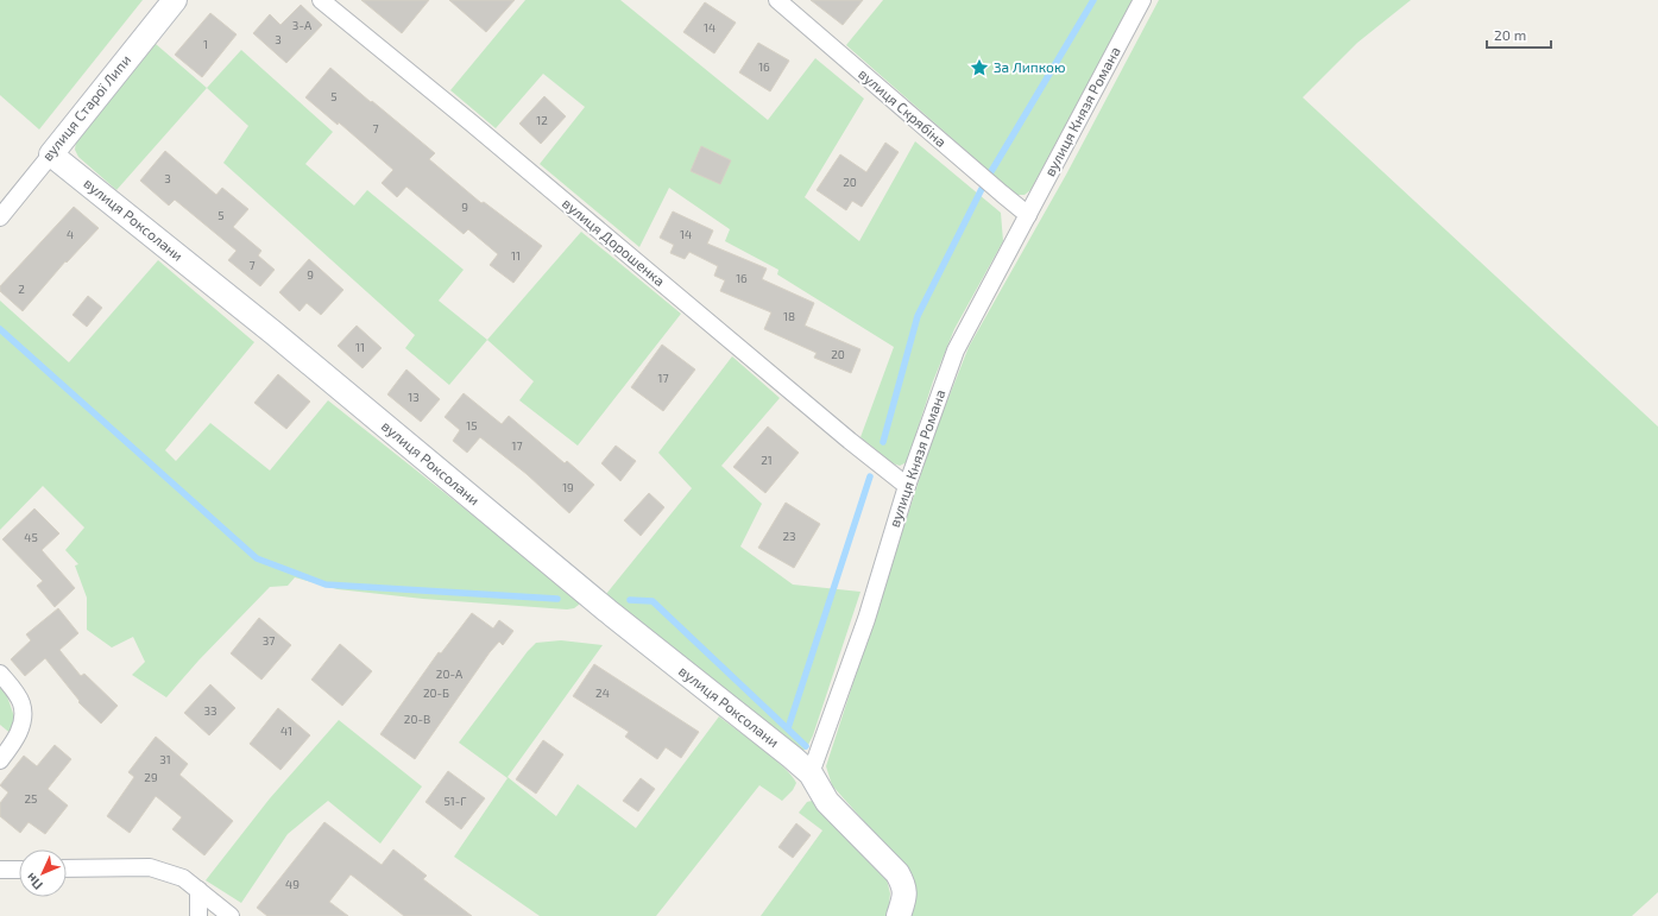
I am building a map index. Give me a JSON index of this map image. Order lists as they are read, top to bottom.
{
  "streets": {
    "street": [
      "вулиця Старої Липи",
      "вулиця Скрябіна",
      "вулиця Князя Романа",
      "вулиця Роксолани",
      "вулиця Дорошенка"
    ]
  },
  "crossings": [
    ["вулиця Старої Липи", "вулиця Роксолани"],
    ["вулиця Скрябіна", "вулиця Князя Романа"],
    ["вулиця Князя Романа", "вулиця Роксолани"],
    ["вулиця Князя Романа", "вулиця Дорошенка"]
  ],
  "places": {
    "place": ["За Липкою"]
  },
  "house_numbers": [
    "3-А",
    "14",
    "3",
    "1",
    "16",
    "5",
    "12",
    "7",
    "3",
    "20",
    "9",
    "5",
    "4",
    "14",
    "11",
    "7",
    "9",
    "16",
    "2",
    "18",
    "11",
    "20",
    "17",
    "13",
    "15",
    "17",
    "21",
    "19",
    "23",
    "45",
    "37",
    "20-А",
    "20-Б",
    "24",
    "33",
    "20-В",
    "41",
    "31",
    "29",
    "25",
    "51-Г",
    "49"
  ],
  "scale_bar": "20 m",
  "north": "bottom left"
}
